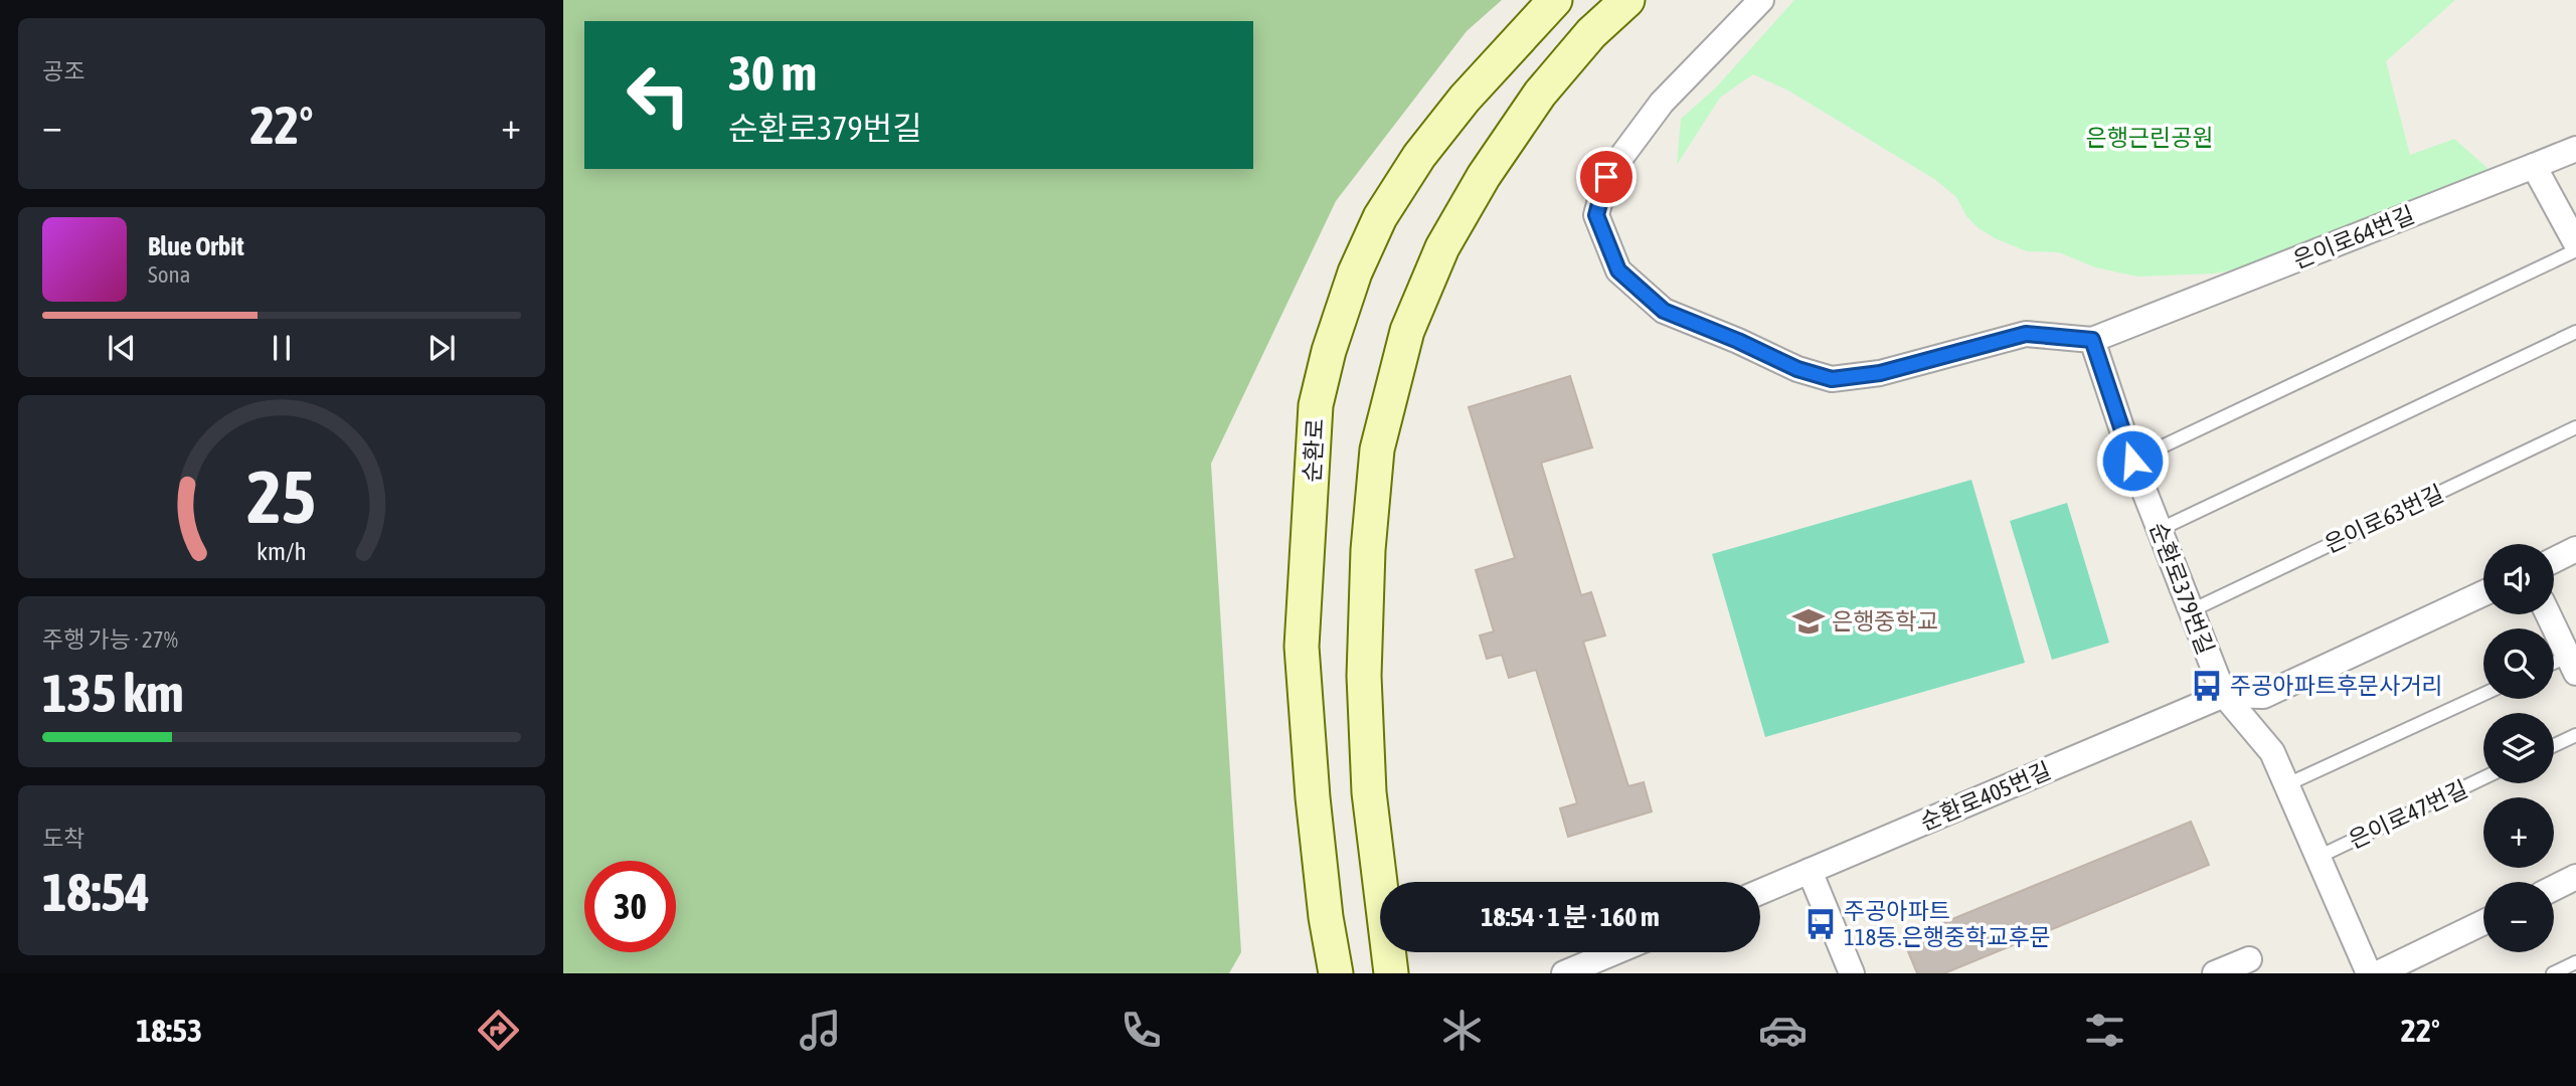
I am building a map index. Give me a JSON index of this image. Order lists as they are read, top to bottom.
{
  "streets": {
    "main road": ["순환로"],
    "street": ["은이로64번길", "순환로379번길", "순환로405번길"],
    "lane": ["은이로63번길", "은이로47번길"]
  },
  "crossings": [
    ["은이로64번길", "순환로379번길"],
    ["은이로63번길", "순환로379번길"],
    ["순환로379번길", "순환로405번길"],
    ["순환로379번길", "은이로47번길"]
  ],
  "parks": ["은행근린공원"],
  "places": {
    "school or university": ["은행중학교"],
    "bus stop": ["주공아파트후문사거리", "주공아파트 118동.은행중학교후문"]
  },
  "page": {
    "tile": [
      "공조",
      ["주행 가능 · 27%", "135 km"],
      ["도착", "18:54"]
    ],
    "turn": ["30 m", "순환로379번길"],
    "heat": ["−", "22°", "+"],
    "song": ["Blue Orbit", "Sona"],
    "map_buttons": ["+", "−"],
    "limit": "30",
    "trip": "18:54 · 1 분 · 160 m",
    "tabs": ["18:53", "22°"],
    "gauge": ["25", "km/h"]
  }
}
